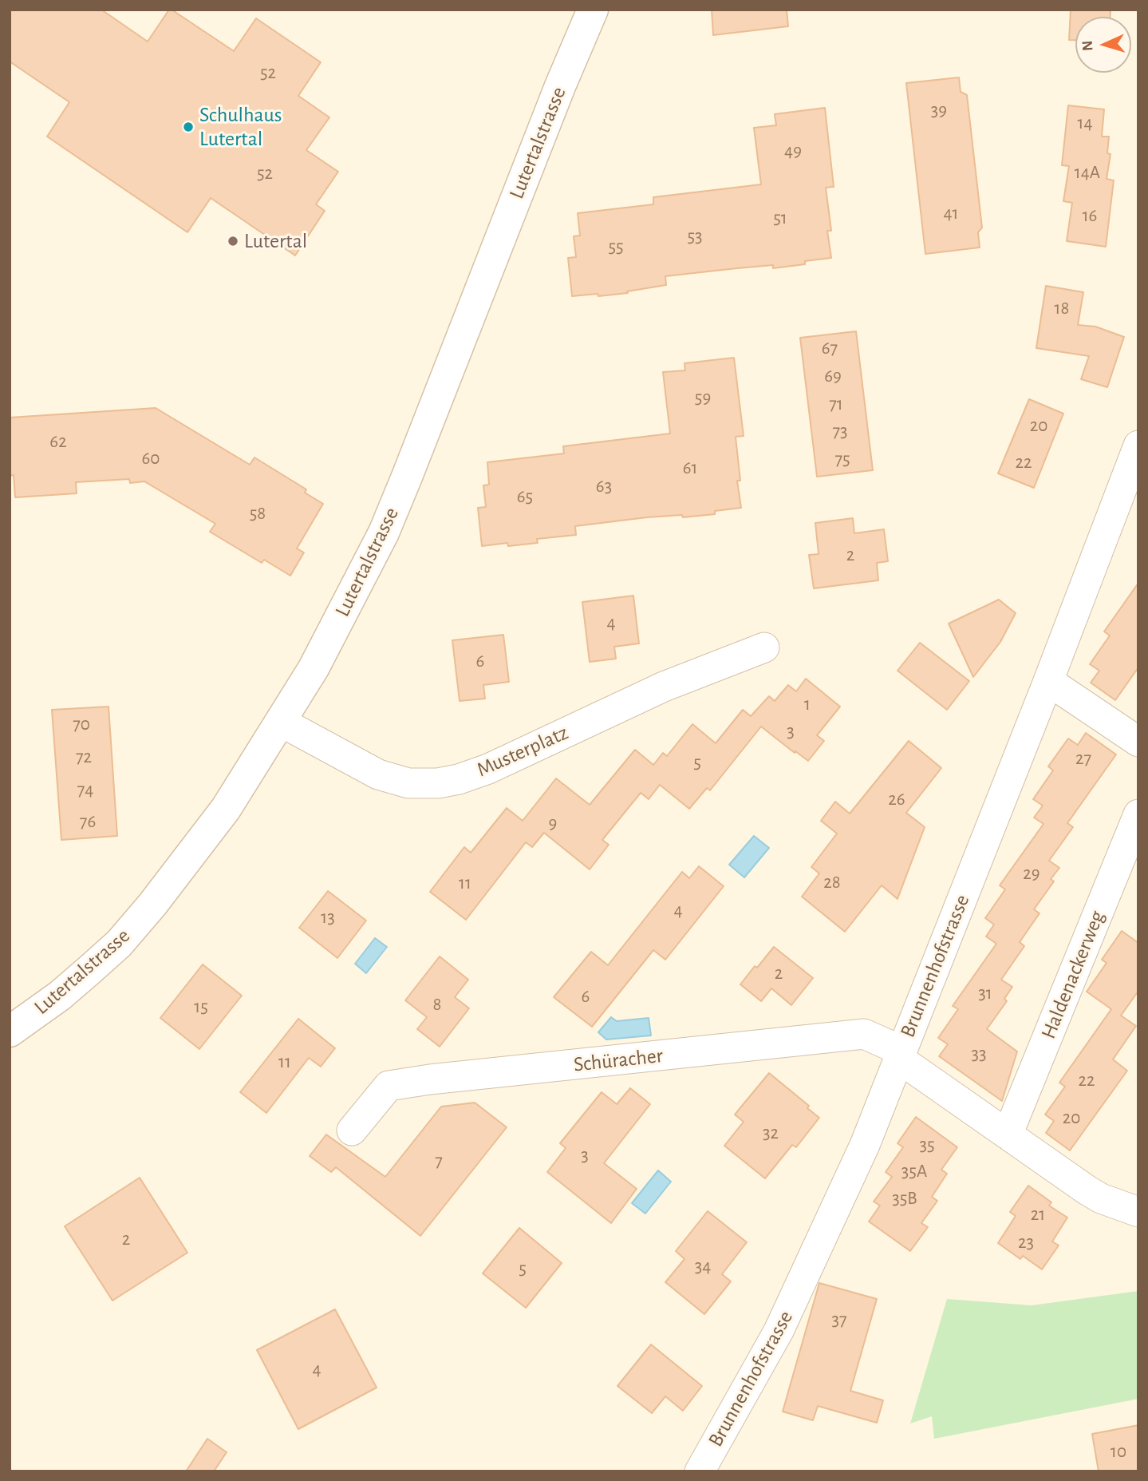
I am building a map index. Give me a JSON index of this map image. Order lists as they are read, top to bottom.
{
  "streets": {
    "street": [
      "Lutertalstrasse",
      "Musterplatz",
      "Brunnenhofstrasse",
      "Haldenackerweg",
      "Schüracher"
    ]
  },
  "crossings": [
    ["Lutertalstrasse", "Musterplatz"],
    ["Brunnenhofstrasse", "Schüracher"]
  ],
  "places": ["Schulhaus Lutertal", "Lutertal"],
  "house_numbers": [
    "52",
    "39",
    "14",
    "49",
    "14A",
    "52",
    "41",
    "16",
    "51",
    "53",
    "55",
    "18",
    "67",
    "69",
    "59",
    "71",
    "20",
    "73",
    "62",
    "60",
    "75",
    "22",
    "61",
    "63",
    "65",
    "58",
    "2",
    "4",
    "6",
    "1",
    "70",
    "3",
    "72",
    "27",
    "5",
    "74",
    "26",
    "76",
    "9",
    "29",
    "28",
    "11",
    "4",
    "13",
    "2",
    "31",
    "6",
    "8",
    "15",
    "33",
    "11",
    "22",
    "20",
    "32",
    "35",
    "3",
    "7",
    "35A",
    "35B",
    "21",
    "2",
    "23",
    "34",
    "5",
    "37",
    "4",
    "10"
  ],
  "north": "left"
}
